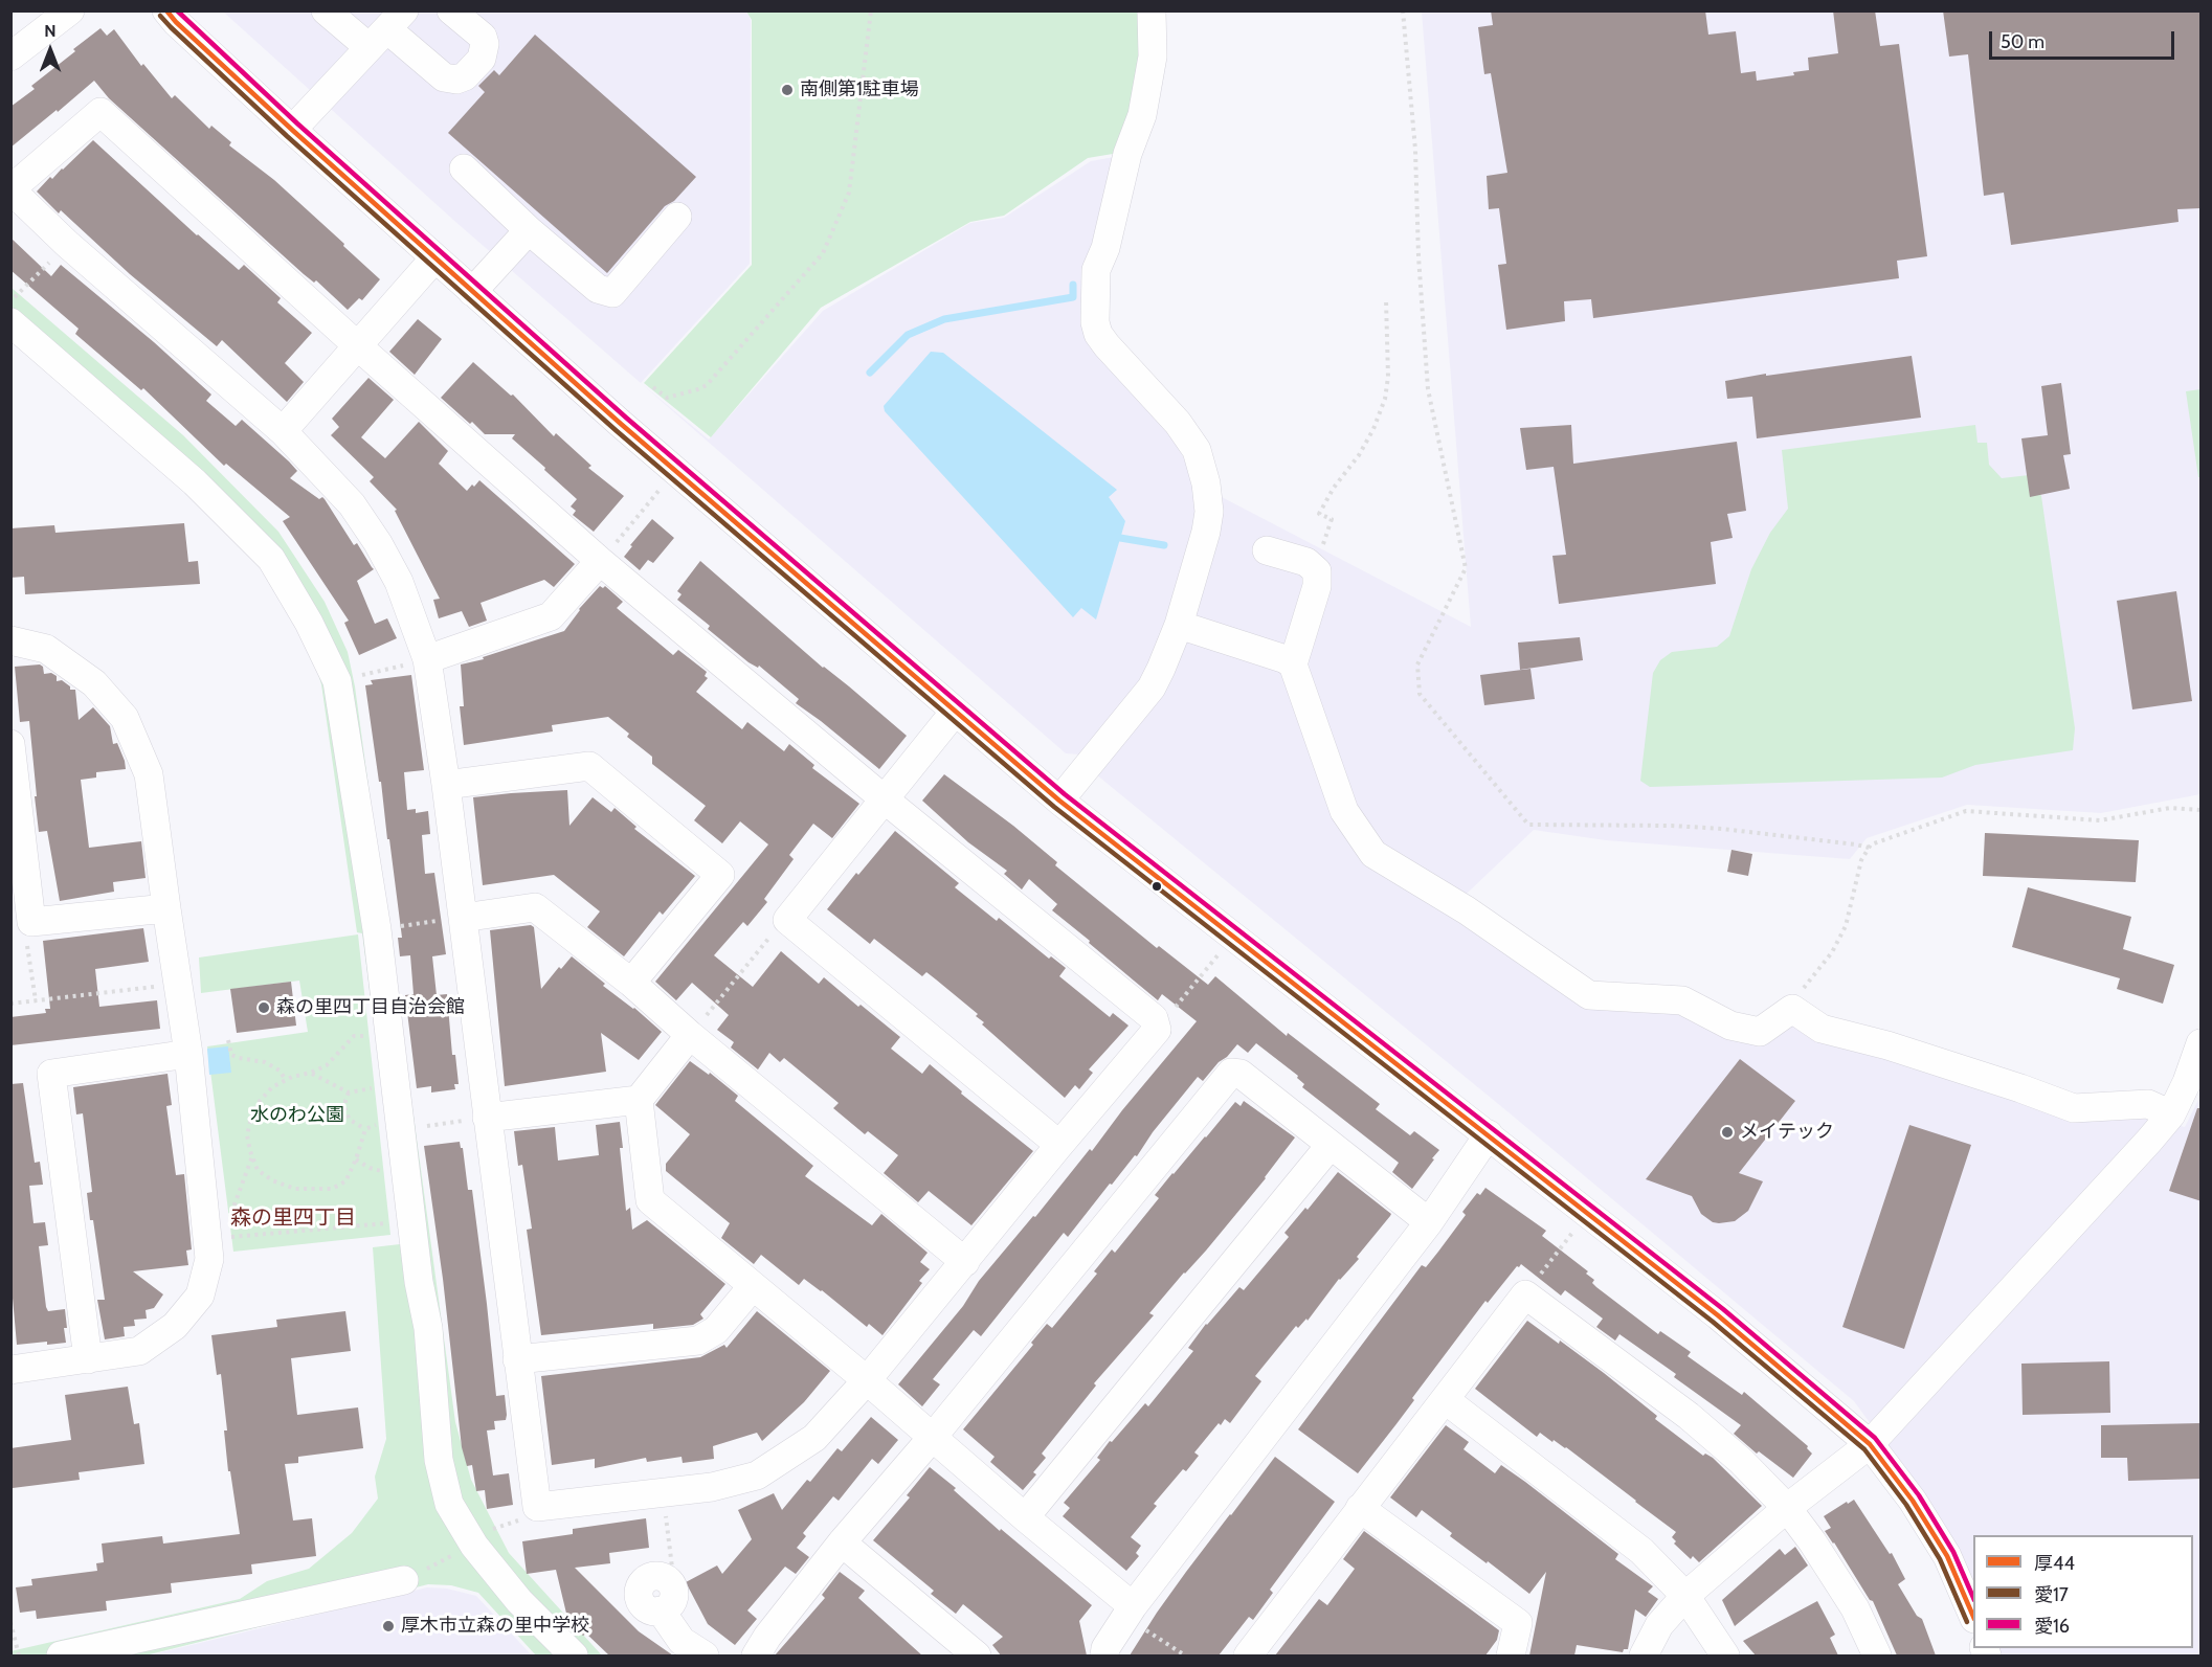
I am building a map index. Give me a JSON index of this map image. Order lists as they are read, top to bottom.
{
  "districts": ["森の里四丁目"],
  "parks": ["水のわ公園"],
  "places": [
    "南側第1駐車場",
    "森の里四丁目自治会館",
    "メイテック",
    "厚木市立森の里中学校"
  ],
  "lines": ["transit line 厚44", "transit line 愛16", "transit line 愛17"],
  "legend": ["厚44", "愛17", "愛16"],
  "scale_bar": "50 m",
  "north": "top"
}
